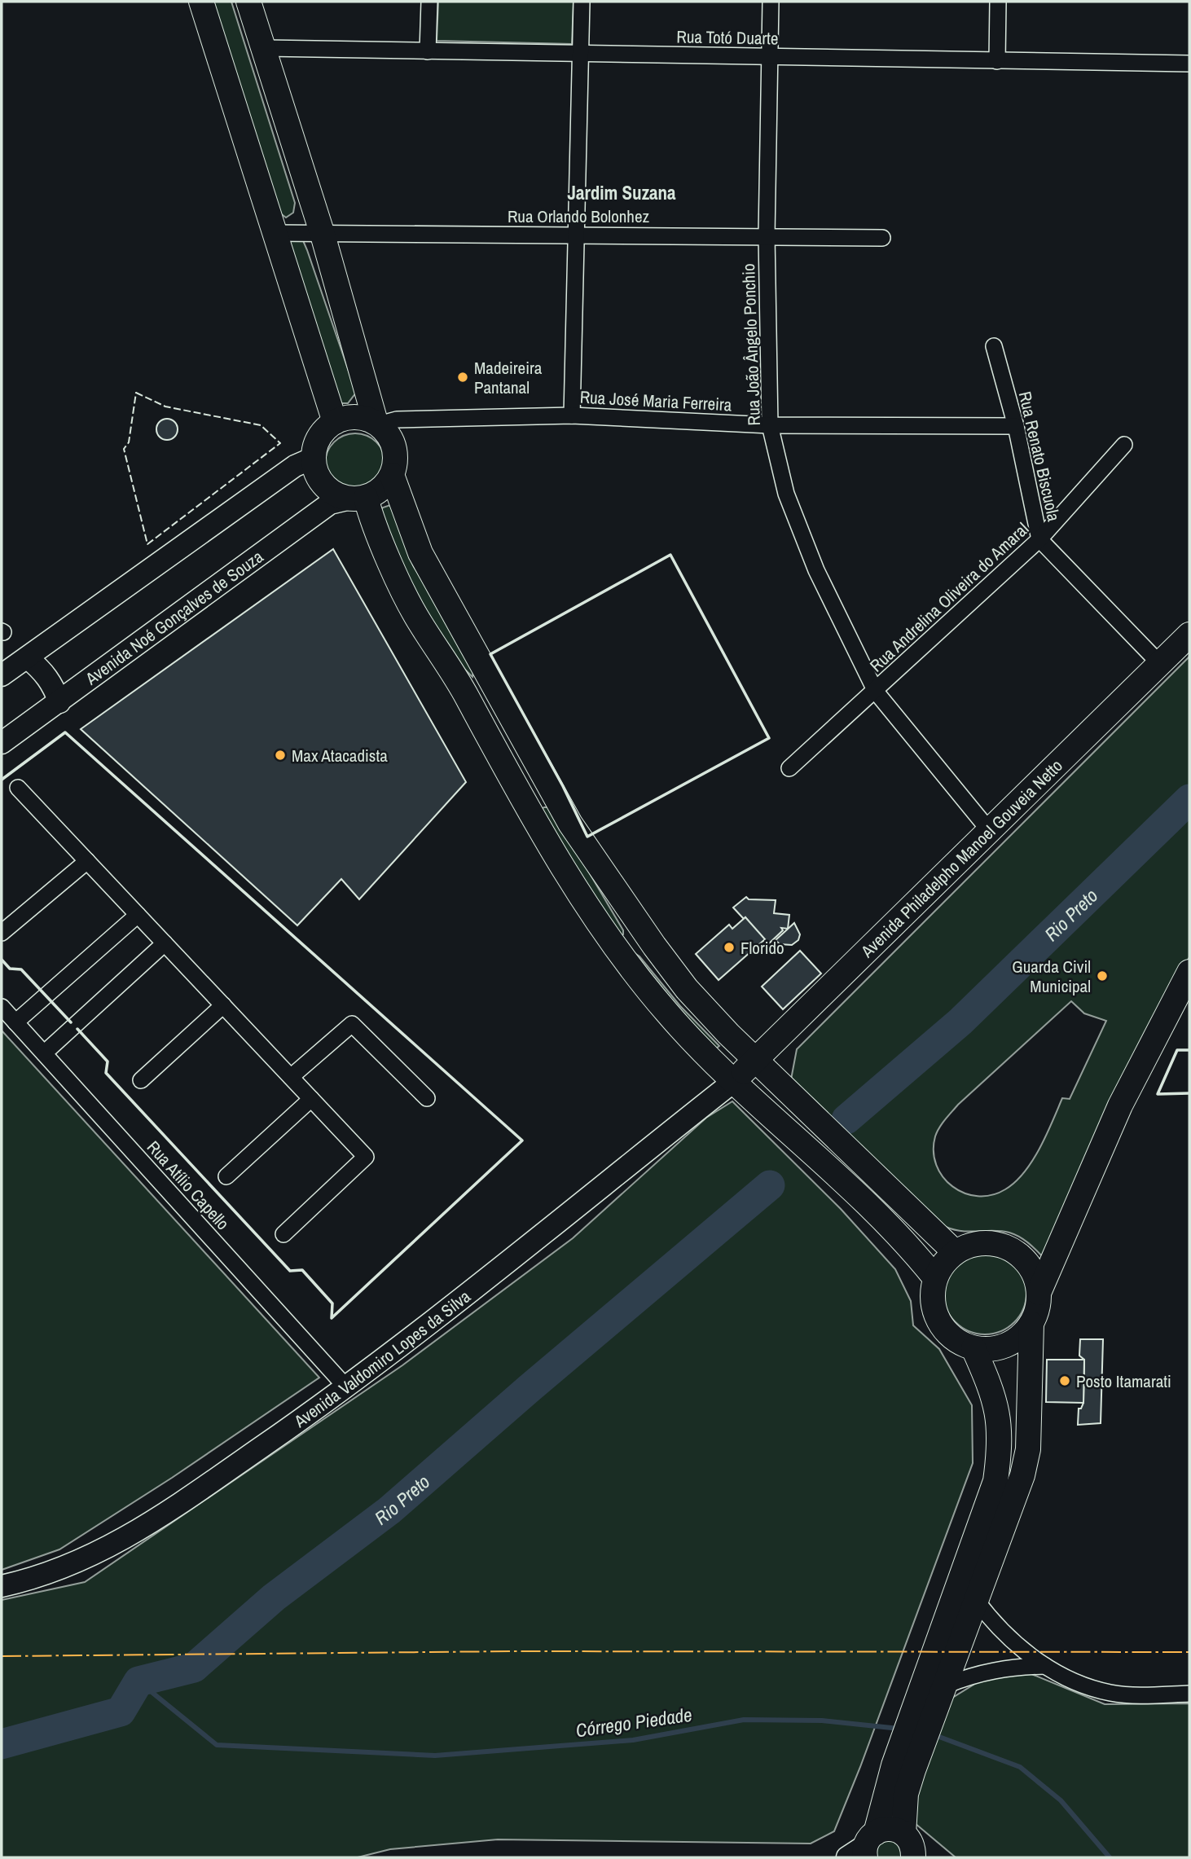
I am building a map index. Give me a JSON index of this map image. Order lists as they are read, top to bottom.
{
  "streets": {
    "main road": ["Avenida Noé Gonçalves de Souza", "Avenida Philadelpho Manoel Gouveia Netto", "Avenida Valdomiro Lopes da Silva"],
    "street": [
      "Rua Totó Duarte",
      "Rua Orlando Bolonhez",
      "Rua João Ângelo Ponchio",
      "Rua José Maria Ferreira",
      "Rua Renato Biscuola",
      "Rua Andrelina Oliveira do Amaral",
      "Rua Atílio Capello"
    ]
  },
  "crossings": [
    ["Rua Totó Duarte", "Rua João Ângelo Ponchio"],
    ["Rua Orlando Bolonhez", "Rua João Ângelo Ponchio"],
    ["Rua João Ângelo Ponchio", "Rua José Maria Ferreira"],
    ["Rua João Ângelo Ponchio", "Rua Andrelina Oliveira do Amaral"],
    ["Rua João Ângelo Ponchio", "Avenida Philadelpho Manoel Gouveia Netto"],
    ["Rua José Maria Ferreira", "Rua Renato Biscuola"],
    ["Rua José Maria Ferreira", "Avenida Noé Gonçalves de Souza"],
    ["Rua Renato Biscuola", "Rua Andrelina Oliveira do Amaral"],
    ["Rua Renato Biscuola", "Avenida Philadelpho Manoel Gouveia Netto"],
    ["Avenida Philadelpho Manoel Gouveia Netto", "Avenida Valdomiro Lopes da Silva"],
    ["Rua Atílio Capello", "Avenida Valdomiro Lopes da Silva"]
  ],
  "districts": ["Jardim Suzana"],
  "water": ["Rio Preto", "Córrego Piedade"],
  "places": [
    "Madeireira Pantanal",
    "Max Atacadista",
    "Florido",
    "Guarda Civil Municipal",
    "Posto Itamarati"
  ]
}
